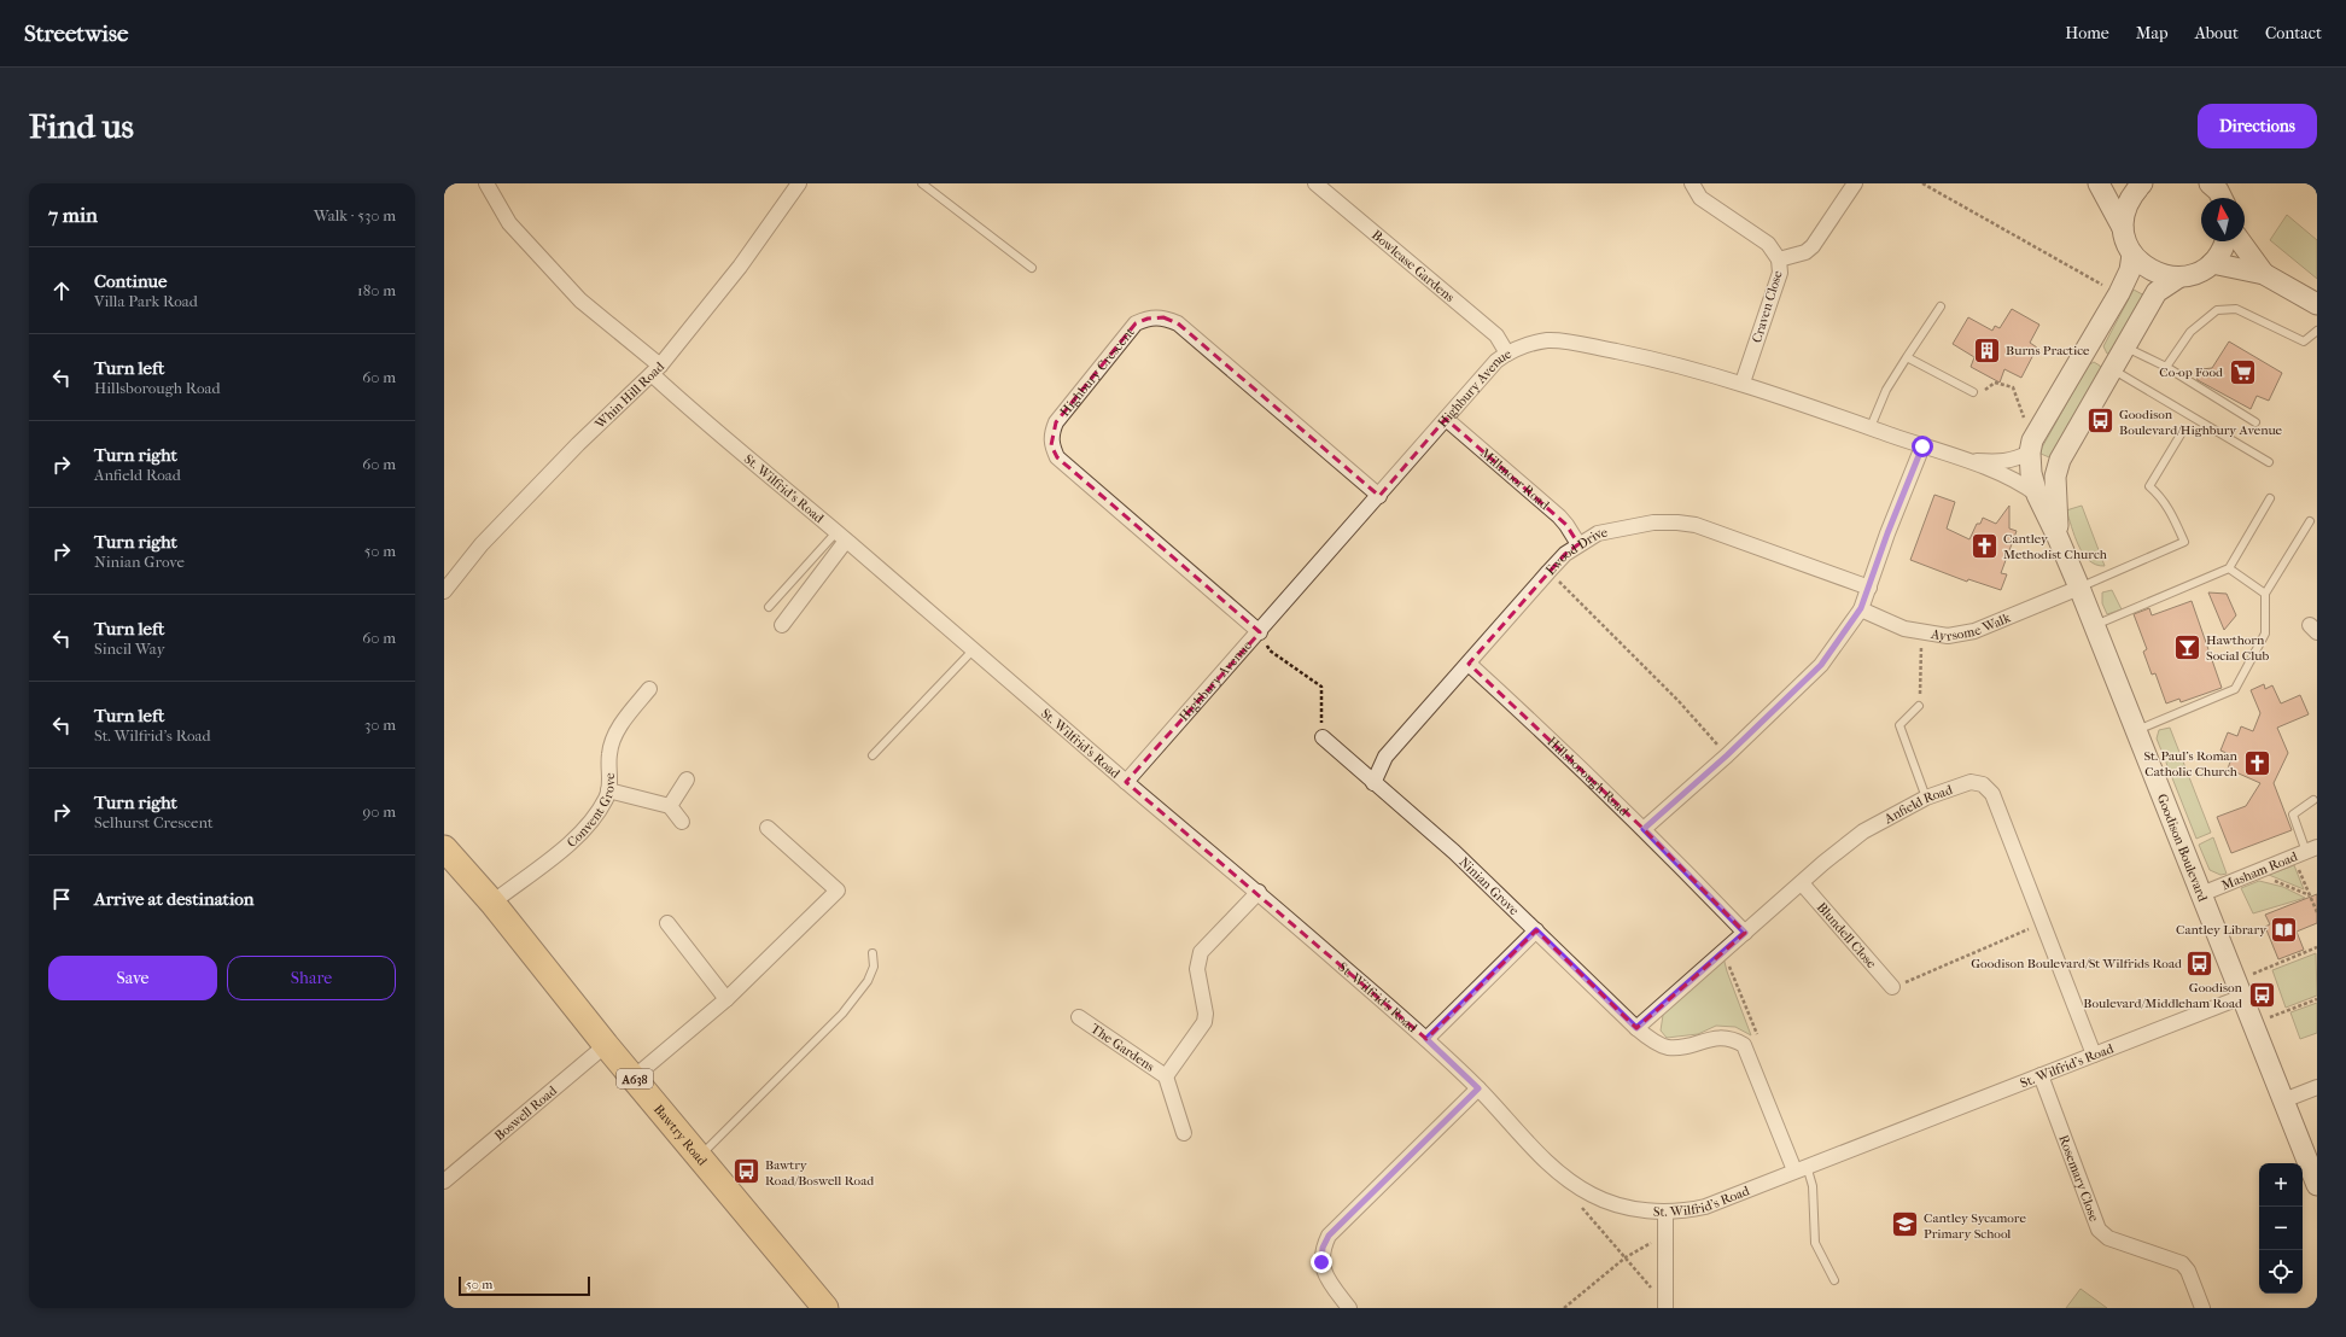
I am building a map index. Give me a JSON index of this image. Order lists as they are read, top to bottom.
{
  "streets": {
    "highway": ["A638", "Bawtry Road"],
    "street": [
      "Bowlease Gardens",
      "Craven Close",
      "Highbury Crescent",
      "Highbury Avenue",
      "Whin Hill Road",
      "Millmoor Road",
      "St. Wilfrid's Road",
      "Ewood Drive",
      "Ayrsome Walk",
      "Hillsborough Road",
      "Anfield Road",
      "Convent Grove",
      "Goodison Boulevard",
      "Masham Road",
      "Ninian Grove",
      "Blundell Close",
      "The Gardens",
      "Boswell Road",
      "Rosemary Close"
    ]
  },
  "crossings": [
    ["Bowlease Gardens", "Highbury Avenue"],
    ["Craven Close", "Highbury Avenue"],
    ["Highbury Crescent", "Highbury Avenue"],
    ["Highbury Avenue", "Millmoor Road"],
    ["Highbury Avenue", "St. Wilfrid's Road"],
    ["Whin Hill Road", "St. Wilfrid's Road"],
    ["Millmoor Road", "Ewood Drive"],
    ["St. Wilfrid's Road", "Anfield Road"],
    ["St. Wilfrid's Road", "Goodison Boulevard"],
    ["St. Wilfrid's Road", "The Gardens"],
    ["St. Wilfrid's Road", "Rosemary Close"],
    ["Ewood Drive", "Hillsborough Road"],
    ["Ewood Drive", "Ninian Grove"],
    ["Ayrsome Walk", "Goodison Boulevard"],
    ["Hillsborough Road", "Anfield Road"],
    ["Anfield Road", "Ninian Grove"],
    ["Anfield Road", "Blundell Close"],
    ["Convent Grove", "Bawtry Road"],
    ["Goodison Boulevard", "Masham Road"],
    ["Boswell Road", "Bawtry Road"]
  ],
  "places": {
    "building": ["Burns Practice"],
    "supermarket": ["Co-op Food"],
    "bus stop": [
      "Goodison Boulevard/Highbury Avenue",
      "Goodison Boulevard/St Wilfrids Road",
      "Goodison Boulevard/Middleham Road",
      "Bawtry Road/Boswell Road"
    ],
    "church": ["Cantley Methodist Church", "St. Paul's Roman Catholic Church"],
    "bar": ["Hawthorn Social Club"],
    "library": ["Cantley Library"],
    "school or university": ["Cantley Sycamore Primary School"]
  },
  "scale_bar": "50 m",
  "north": "top",
  "page": {
    "header": "Streetwise",
    "nav": [
      "Home",
      "Map",
      "About",
      "Contact"
    ],
    "buttons": [
      "Directions",
      ["Save", "Share"]
    ],
    "title": "Find us",
    "heading": ["7 min", "Walk · 530 m"],
    "list": [
      ["Continue", "Villa Park Road", "180 m"],
      ["Turn left", "Hillsborough Road", "60 m"],
      ["Turn right", "Anfield Road", "60 m"],
      ["Turn right", "Ninian Grove", "50 m"],
      ["Turn left", "Sincil Way", "60 m"],
      ["Turn left", "St. Wilfrid's Road", "30 m"],
      ["Turn right", "Selhurst Crescent", "90 m"],
      "Arrive at destination"
    ],
    "map_buttons": ["+", "−"],
    "scale": "50 m"
  }
}
